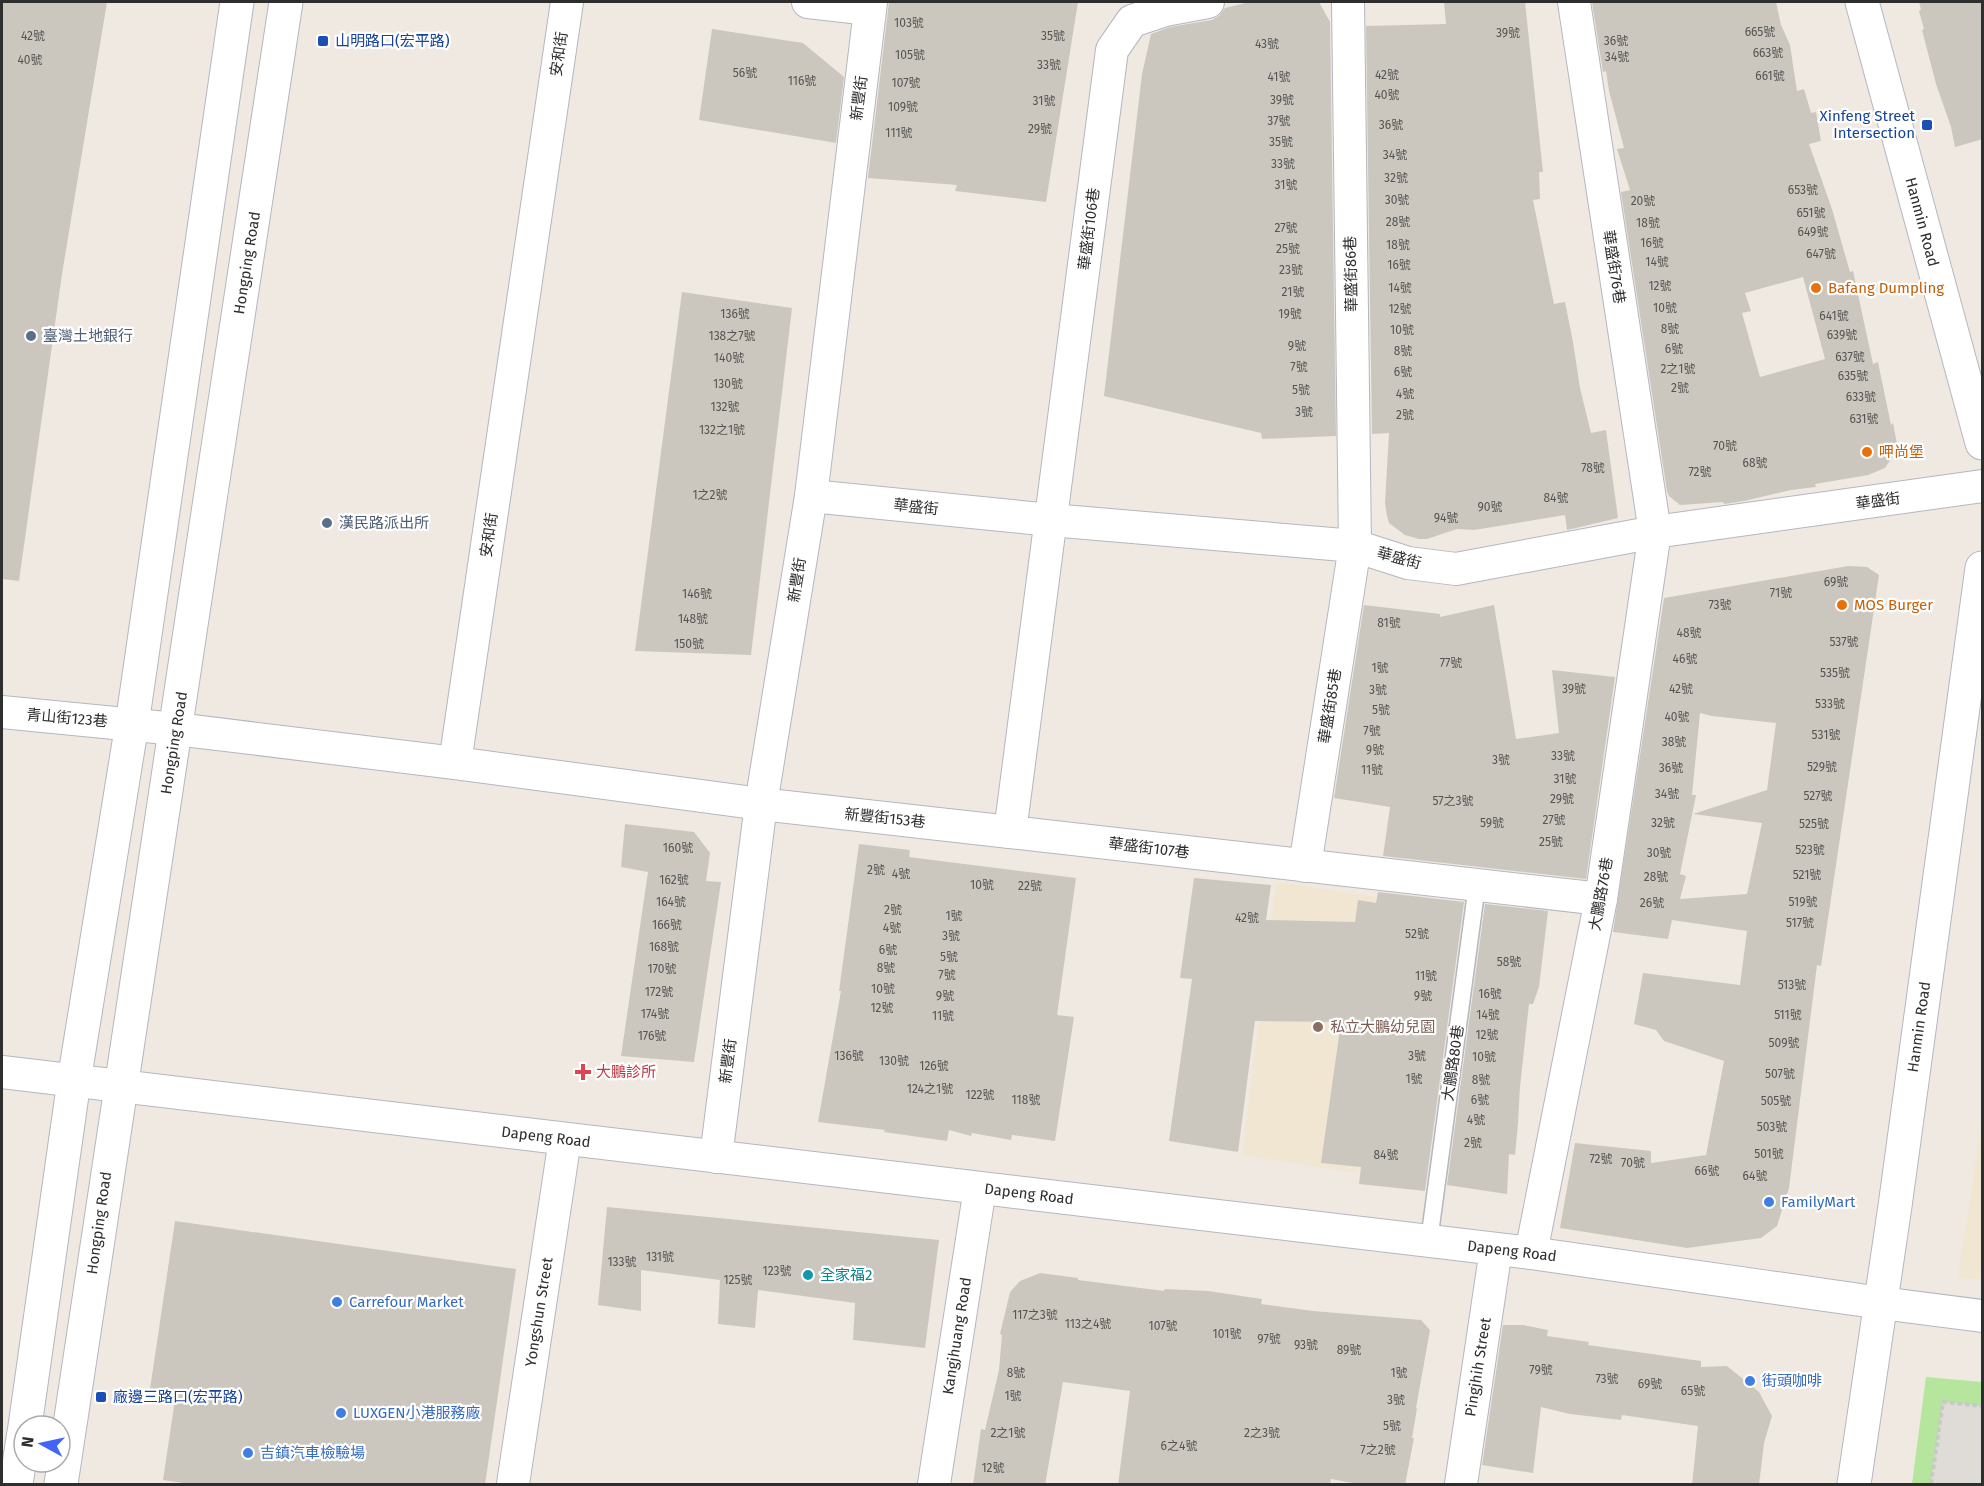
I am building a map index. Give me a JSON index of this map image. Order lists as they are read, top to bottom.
{
  "streets": {
    "street": [
      "安和街",
      "新豐街",
      "Hanmin Road",
      "華盛街106巷",
      "Hongping Road",
      "華盛街76巷",
      "華盛街86巷",
      "華盛街",
      "華盛街85巷",
      "青山街123巷",
      "新豐街153巷",
      "華盛街107巷",
      "大鵬路76巷",
      "Dapeng Road",
      "Yongshun Street",
      "Kangjhuang Road",
      "Pingjhih Street"
    ],
    "lane": ["大鵬路80巷"]
  },
  "crossings": [
    ["安和街", "青山街123巷"],
    ["新豐街", "華盛街"],
    ["新豐街", "新豐街153巷"],
    ["新豐街", "Dapeng Road"],
    ["Hanmin Road", "Dapeng Road"],
    ["華盛街106巷", "華盛街"],
    ["Hongping Road", "青山街123巷"],
    ["Hongping Road", "Dapeng Road"],
    ["華盛街76巷", "華盛街"],
    ["華盛街76巷", "大鵬路76巷"],
    ["華盛街86巷", "華盛街"],
    ["華盛街86巷", "華盛街85巷"],
    ["華盛街", "華盛街85巷"],
    ["華盛街", "大鵬路76巷"],
    ["華盛街85巷", "華盛街107巷"],
    ["新豐街153巷", "華盛街107巷"],
    ["華盛街107巷", "大鵬路76巷"],
    ["華盛街107巷", "大鵬路80巷"],
    ["大鵬路76巷", "Dapeng Road"],
    ["大鵬路80巷", "Dapeng Road"],
    ["Dapeng Road", "Yongshun Street"],
    ["Dapeng Road", "Kangjhuang Road"],
    ["Dapeng Road", "Pingjhih Street"]
  ],
  "places": {
    "transit": ["山明路口(宏平路)", "Xinfeng Street Intersection", "廠邊三路口(宏平路)"],
    "other": [
      "Bafang Dumpling",
      "臺灣土地銀行",
      "呷尚堡",
      "漢民路派出所",
      "MOS Burger",
      "私立大鵬幼兒園",
      "FamilyMart",
      "全家福2",
      "Carrefour Market",
      "街頭咖啡",
      "LUXGEN小港服務廠",
      "吉鎮汽車檢驗場"
    ],
    "health": ["大鵬診所"]
  },
  "house_numbers": [
    "103號",
    "665號",
    "39號",
    "42號",
    "35號",
    "36號",
    "43號",
    "663號",
    "105號",
    "34號",
    "40號",
    "33號",
    "56號",
    "42號",
    "661號",
    "41號",
    "116號",
    "107號",
    "40號",
    "39號",
    "31號",
    "109號",
    "37號",
    "36號",
    "29號",
    "111號",
    "35號",
    "34號",
    "33號",
    "32號",
    "31號",
    "653號",
    "30號",
    "20號",
    "651號",
    "28號",
    "18號",
    "27號",
    "649號",
    "16號",
    "18號",
    "25號",
    "647號",
    "14號",
    "16號",
    "23號",
    "12號",
    "14號",
    "21號",
    "10號",
    "12號",
    "136號",
    "19號",
    "641號",
    "8號",
    "10號",
    "639號",
    "138之7號",
    "9號",
    "6號",
    "8號",
    "637號",
    "140號",
    "7號",
    "2之1號",
    "6號",
    "635號",
    "130號",
    "2號",
    "5號",
    "4號",
    "633號",
    "132號",
    "3號",
    "2號",
    "631號",
    "132之1號",
    "70號",
    "68號",
    "78號",
    "72號",
    "1之2號",
    "84號",
    "90號",
    "94號",
    "69號",
    "71號",
    "146號",
    "73號",
    "148號",
    "81號",
    "48號",
    "537號",
    "150號",
    "46號",
    "77號",
    "1號",
    "535號",
    "39號",
    "42號",
    "3號",
    "533號",
    "5號",
    "40號",
    "7號",
    "531號",
    "38號",
    "9號",
    "33號",
    "3號",
    "529號",
    "36號",
    "11號",
    "31號",
    "34號",
    "527號",
    "29號",
    "57之3號",
    "27號",
    "59號",
    "32號",
    "525號",
    "25號",
    "160號",
    "523號",
    "30號",
    "2號",
    "4號",
    "521號",
    "28號",
    "162號",
    "10號",
    "22號",
    "164號",
    "519號",
    "26號",
    "2號",
    "1號",
    "42號",
    "517號",
    "166號",
    "4號",
    "52號",
    "3號",
    "168號",
    "6號",
    "5號",
    "58號",
    "8號",
    "170號",
    "7號",
    "11號",
    "513號",
    "10號",
    "172號",
    "16號",
    "9號",
    "9號",
    "12號",
    "174號",
    "14號",
    "511號",
    "11號",
    "12號",
    "176號",
    "509號",
    "136號",
    "3號",
    "10號",
    "130號",
    "126號",
    "507號",
    "1號",
    "8號",
    "124之1號",
    "122號",
    "118號",
    "6號",
    "505號",
    "4號",
    "503號",
    "2號",
    "501號",
    "84號",
    "72號",
    "70號",
    "66號",
    "64號",
    "131號",
    "133號",
    "123號",
    "125號",
    "117之3號",
    "113之4號",
    "107號",
    "101號",
    "97號",
    "93號",
    "89號",
    "79號",
    "8號",
    "1號",
    "73號",
    "69號",
    "65號",
    "1號",
    "3號",
    "5號",
    "2之1號",
    "2之3號",
    "6之4號",
    "7之2號",
    "12號"
  ],
  "north": "left"
}
